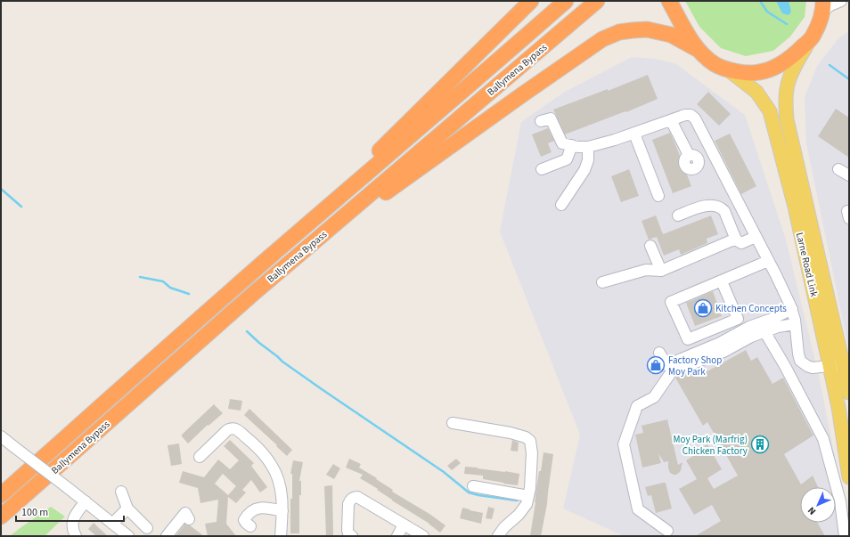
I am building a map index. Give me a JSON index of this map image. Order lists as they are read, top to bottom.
{
  "streets": {
    "highway": ["Ballymena Bypass"],
    "main road": ["Larne Road Link"]
  },
  "places": {
    "shop": ["Kitchen Concepts", "Factory Shop Moy Park"],
    "building": ["Moy Park (Marfrig) Chicken Factory"]
  },
  "scale_bar": "100 m",
  "north": "bottom left"
}
